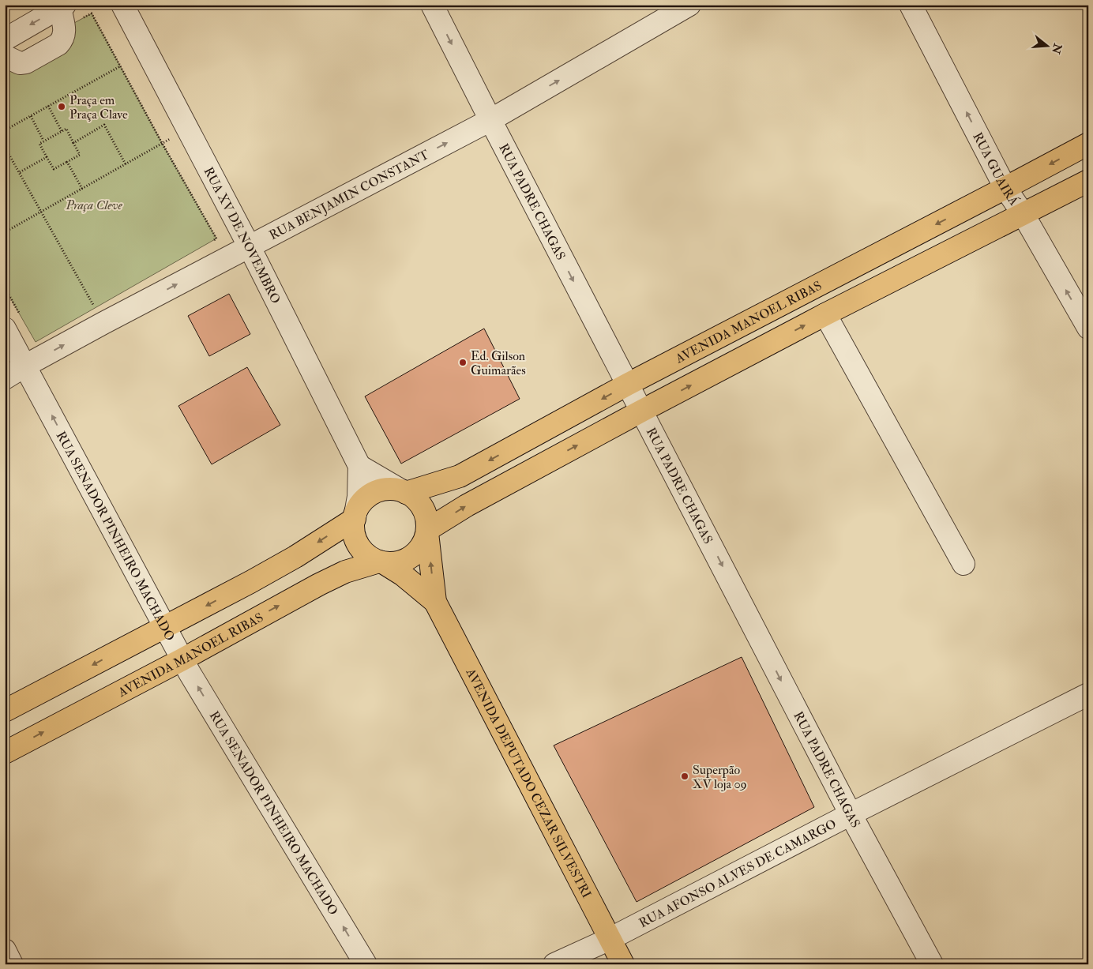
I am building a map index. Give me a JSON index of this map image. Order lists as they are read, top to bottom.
{
  "streets": {
    "main road": ["AVENIDA MANOEL RIBAS", "AVENIDA DEPUTADO CEZAR SILVESTRI"],
    "street": [
      "RUA GUAIRÁ",
      "RUA BENJAMIN CONSTANT",
      "RUA PADRE CHAGAS",
      "RUA XV DE NOVEMBRO",
      "RUA SENADOR PINHEIRO MACHADO",
      "RUA AFONSO ALVES DE CAMARGO"
    ]
  },
  "crossings": [
    ["RUA GUAIRÁ", "AVENIDA MANOEL RIBAS"],
    ["RUA BENJAMIN CONSTANT", "RUA PADRE CHAGAS"],
    ["RUA BENJAMIN CONSTANT", "RUA XV DE NOVEMBRO"],
    ["RUA BENJAMIN CONSTANT", "RUA SENADOR PINHEIRO MACHADO"],
    ["RUA PADRE CHAGAS", "AVENIDA MANOEL RIBAS"],
    ["RUA PADRE CHAGAS", "RUA AFONSO ALVES DE CAMARGO"],
    ["AVENIDA MANOEL RIBAS", "RUA SENADOR PINHEIRO MACHADO"],
    ["AVENIDA MANOEL RIBAS", "AVENIDA DEPUTADO CEZAR SILVESTRI"],
    ["AVENIDA DEPUTADO CEZAR SILVESTRI", "RUA AFONSO ALVES DE CAMARGO"]
  ],
  "one_way": [
    "RUA GUAIRÁ",
    "RUA BENJAMIN CONSTANT",
    "RUA PADRE CHAGAS",
    "RUA SENADOR PINHEIRO MACHADO"
  ],
  "parks": ["Praça Cleve"],
  "places": ["Praça em Praça Clave", "Ed. Gilson Guimarães", "Superpão XV loja 09"],
  "north": "right"
}
